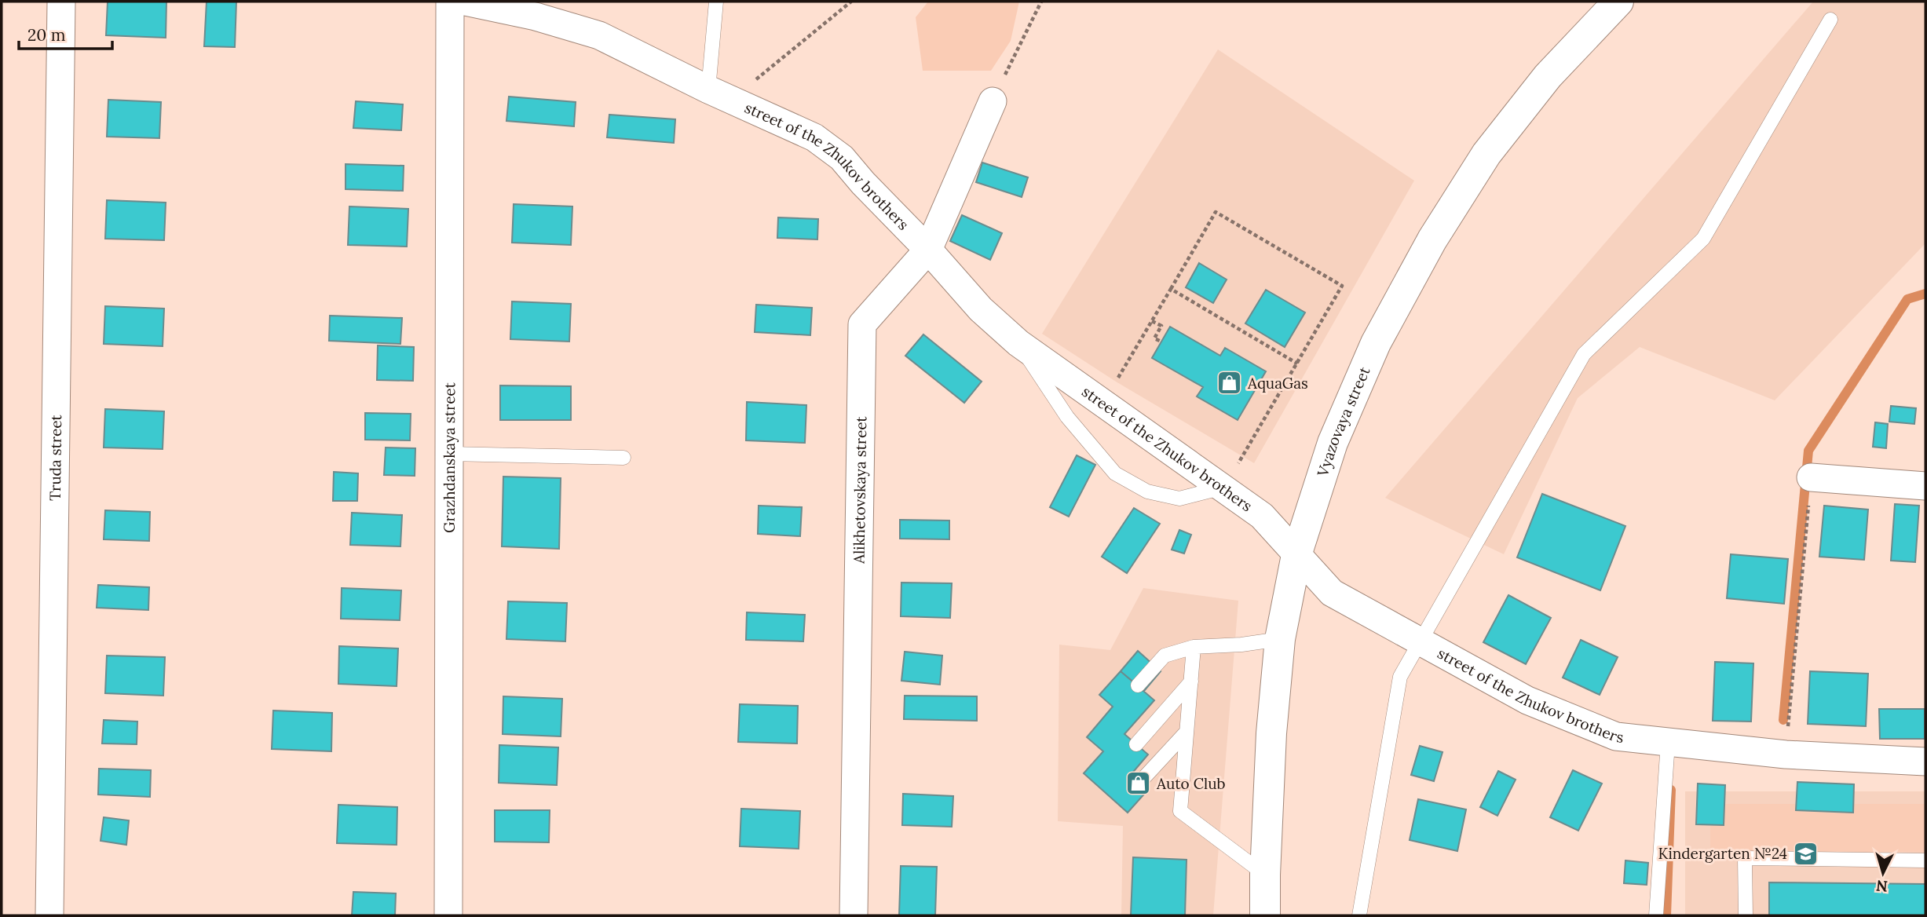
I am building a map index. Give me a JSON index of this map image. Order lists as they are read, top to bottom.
{
  "streets": {
    "street": [
      "street of the Zhukov brothers",
      "Vyazovaya street",
      "Truda street",
      "Grazhdanskaya street",
      "Alikhetovskaya street"
    ]
  },
  "crossings": [
    ["street of the Zhukov brothers", "Vyazovaya street"],
    ["street of the Zhukov brothers", "Alikhetovskaya street"]
  ],
  "places": {
    "shop": ["AquaGas", "Auto Club"],
    "school or university": ["Kindergarten №24"]
  },
  "scale_bar": "20 m",
  "north": "bottom"
}
